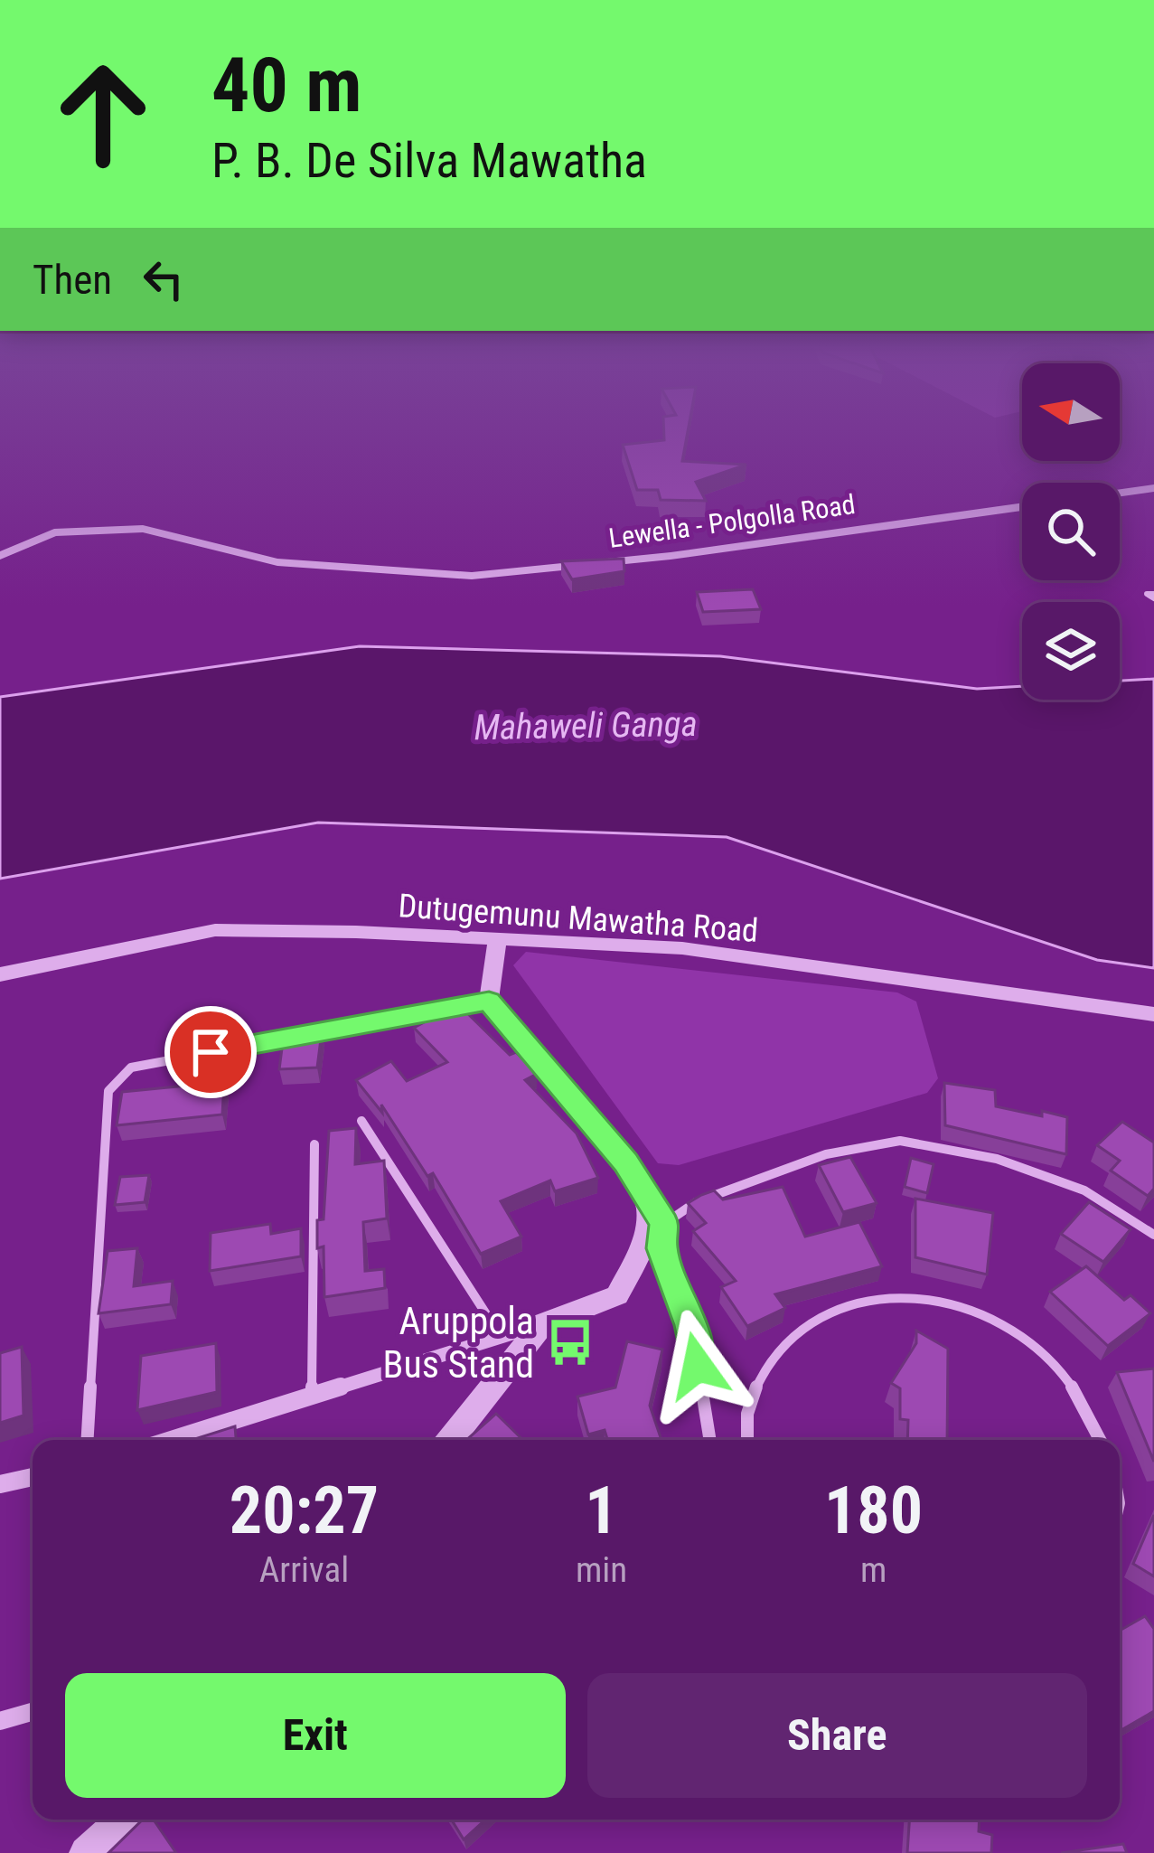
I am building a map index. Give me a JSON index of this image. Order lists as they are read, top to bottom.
{
  "streets": {
    "street": ["Lewella - Polgolla Road", "Dutugemunu Mawatha Road"]
  },
  "water": ["Mahaweli Ganga"],
  "places": {
    "bus stop": ["Aruppola Bus Stand"]
  },
  "north": "left",
  "page": {
    "turn": ["40 m", "P. B. De Silva Mawatha"],
    "then": "Then",
    "eta": [
      "20:27",
      "Arrival",
      "1",
      "min",
      "180",
      "m"
    ],
    "buttons": ["Exit", "Share"]
  }
}
